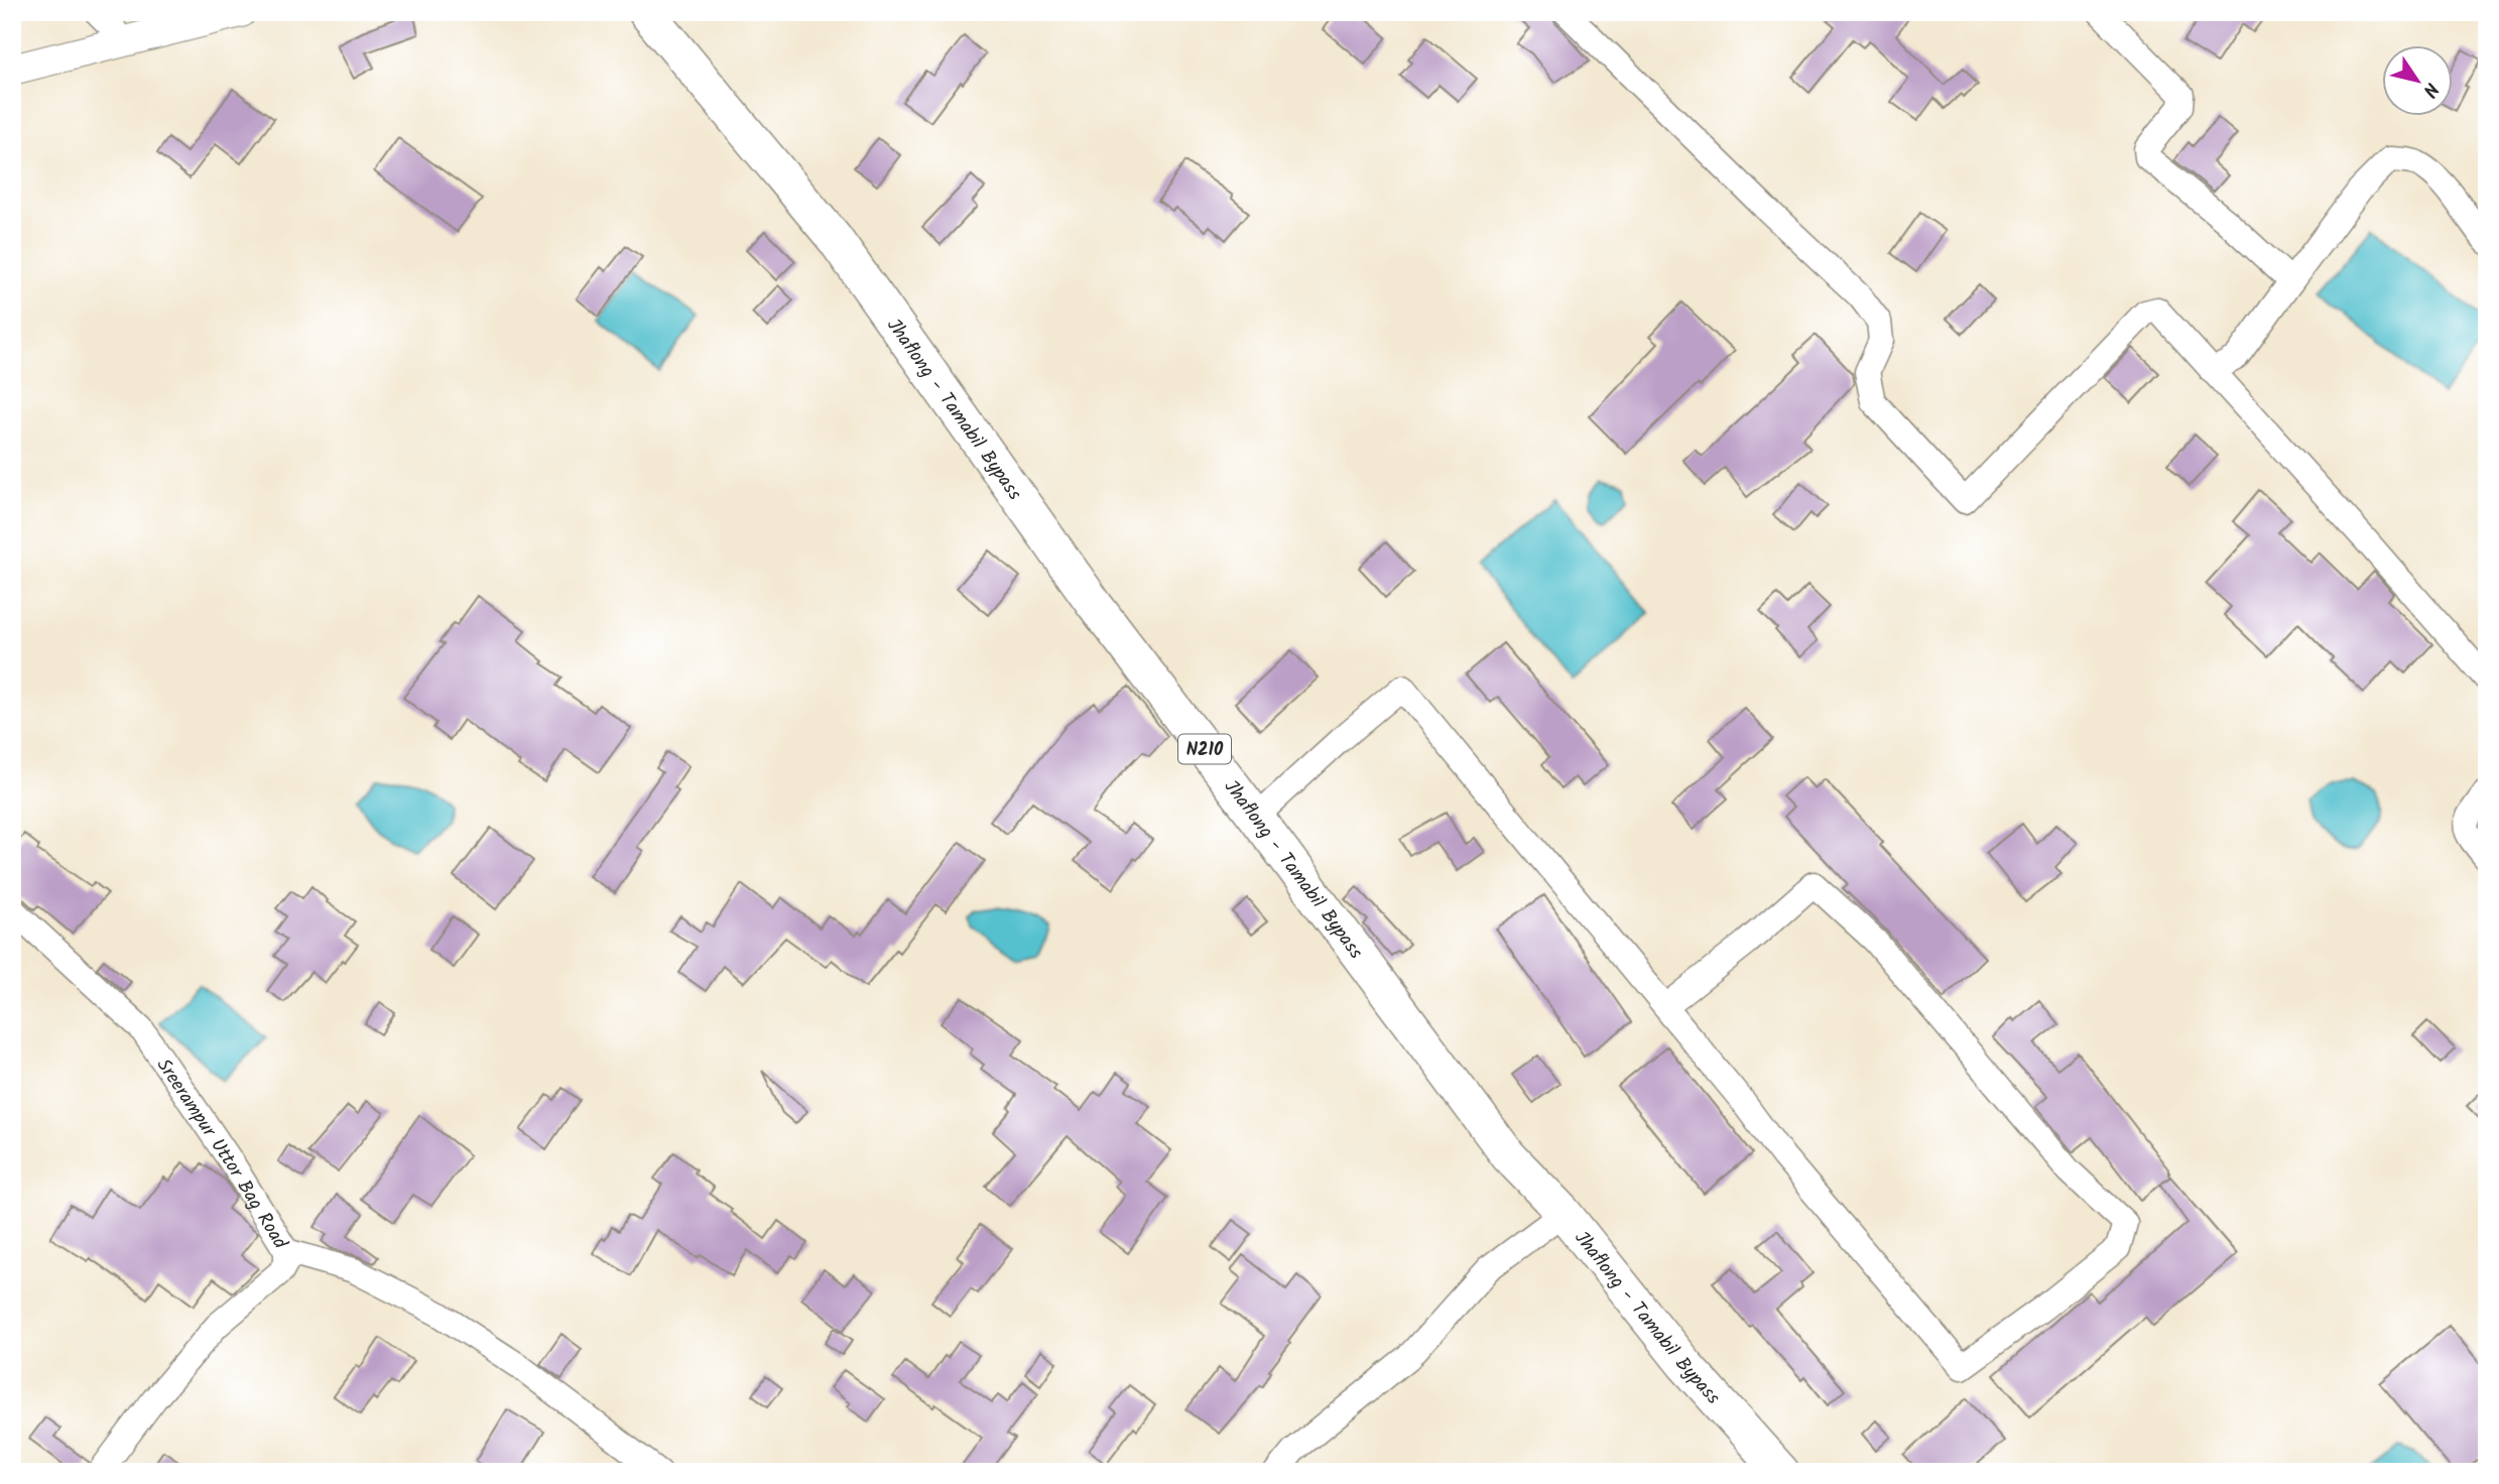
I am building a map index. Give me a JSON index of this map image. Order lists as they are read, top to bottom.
{
  "streets": {
    "highway": ["Jhaflong - Tamabil Bypass", "N210"],
    "street": ["Sreerampur Uttor Bag Road"]
  },
  "north": "bottom right"
}
